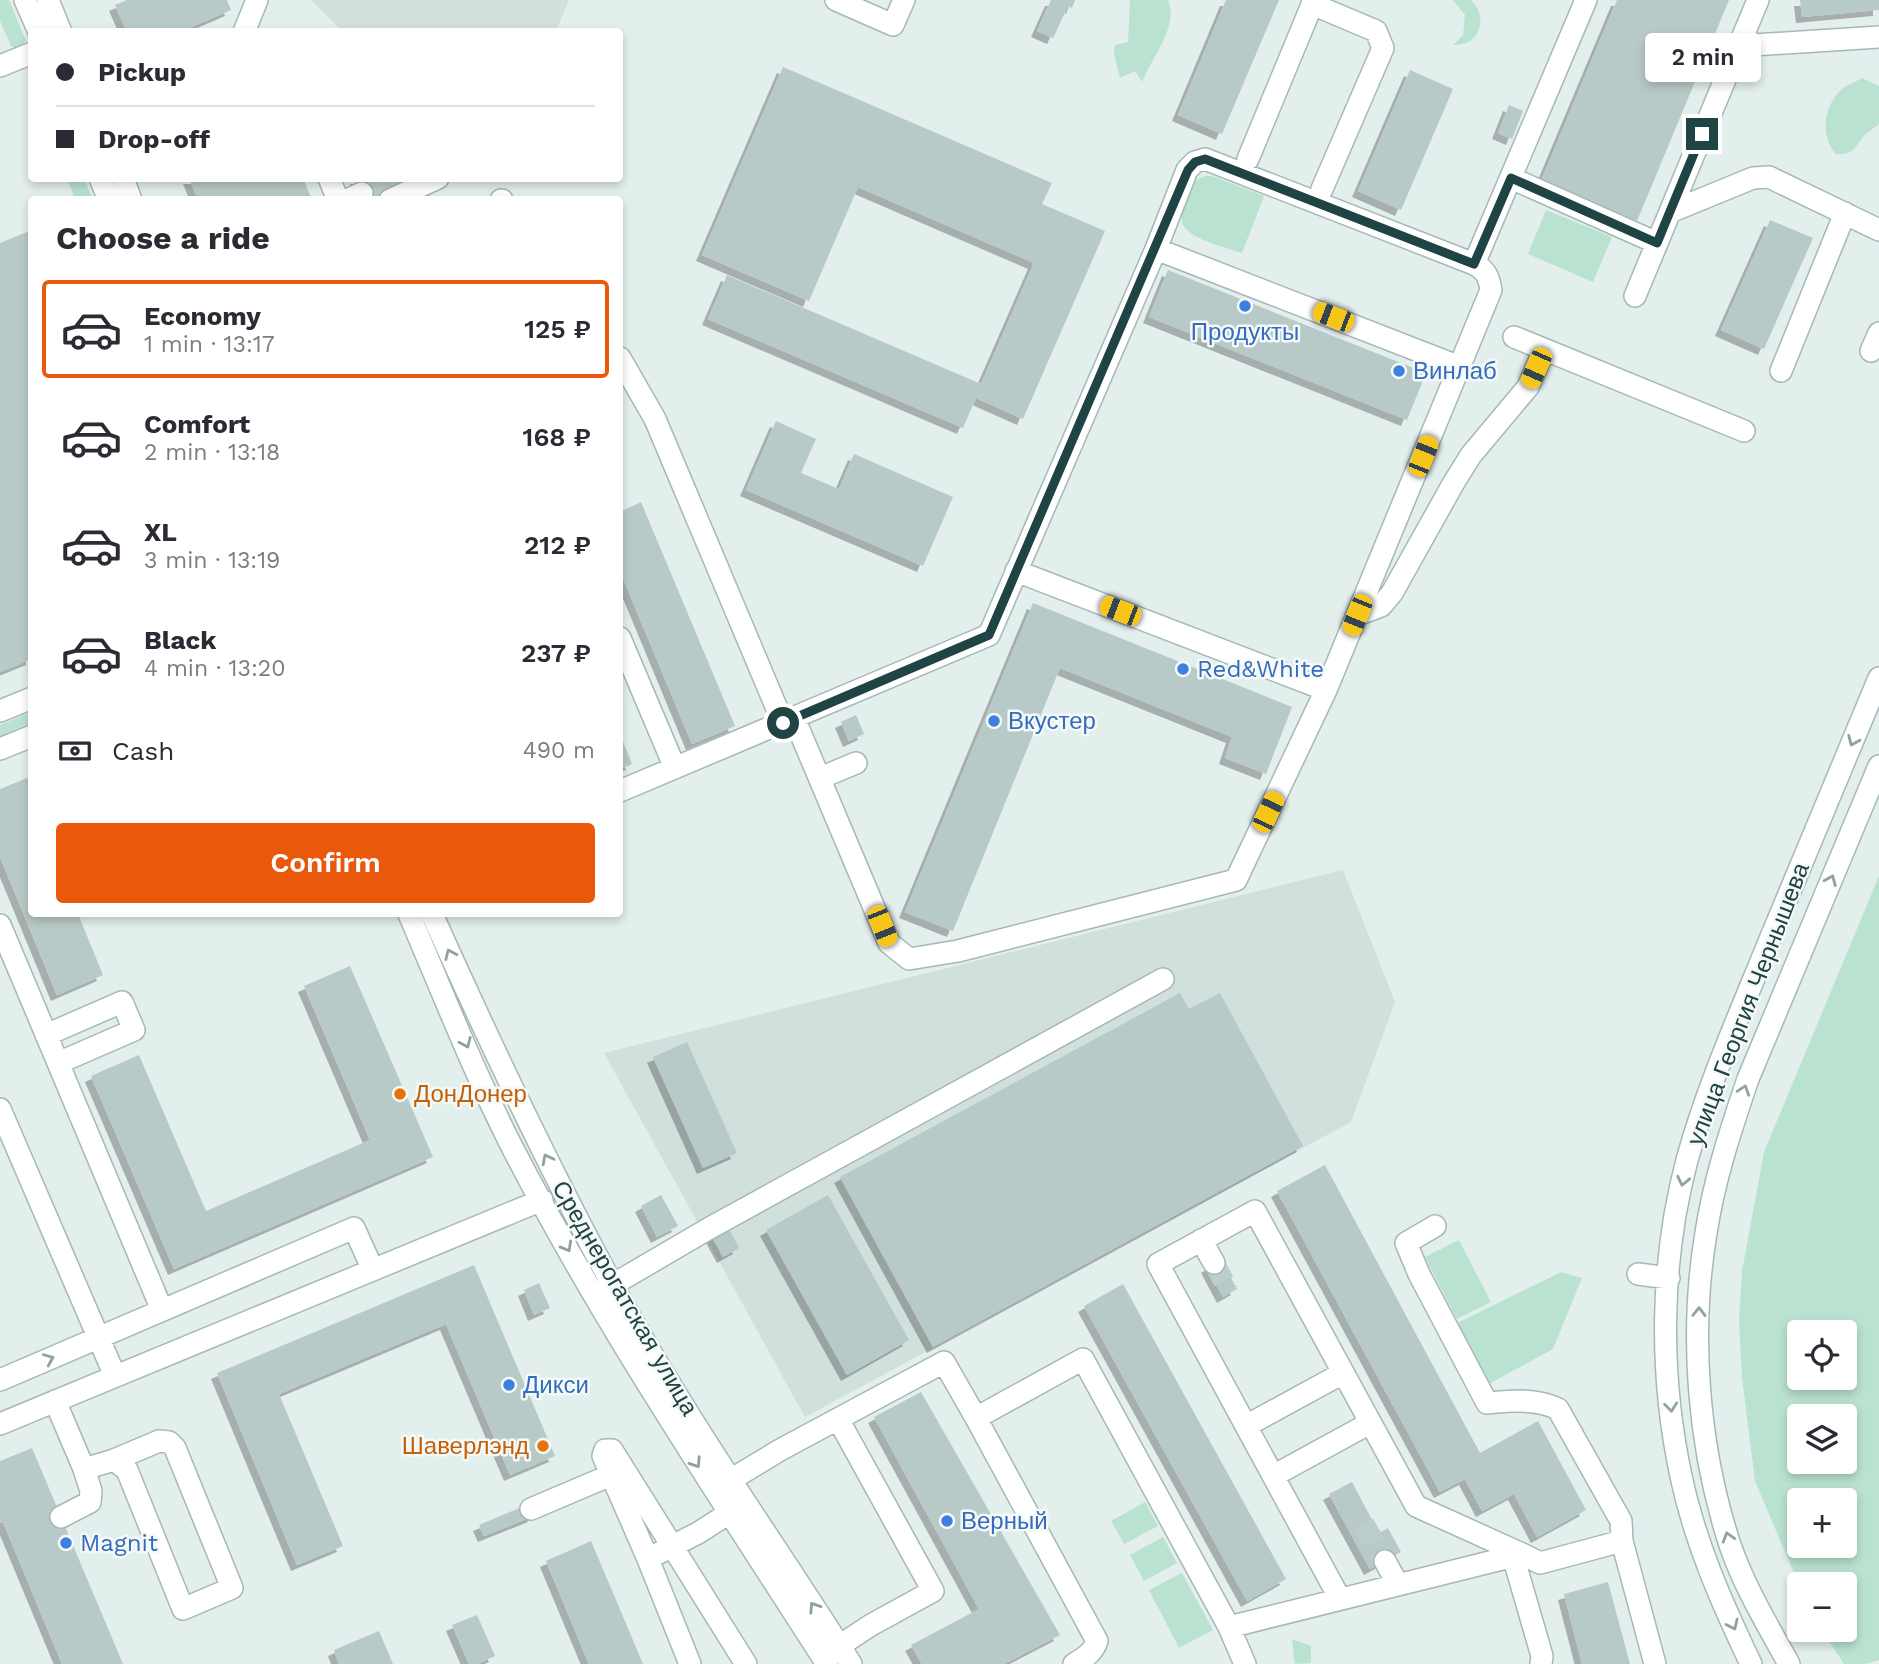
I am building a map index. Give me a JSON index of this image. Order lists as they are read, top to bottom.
{
  "streets": {
    "street": ["улица Георгия Чернышева", "Среднерогатская улица"]
  },
  "places": [
    "Продукты",
    "Винлаб",
    "Red&White",
    "Вкустер",
    "ДонДонер",
    "Дикси",
    "Шаверлэнд",
    "Верный",
    "Magnit"
  ],
  "page": {
    "banner": ["Pickup", "Drop-off"],
    "bubble": "2 min",
    "heading": "Choose a ride",
    "list": [
      {
        "name": "Economy",
        "note": "1 min · 13:17",
        "value": "125 ₽"
      },
      {
        "name": "Comfort",
        "note": "2 min · 13:18",
        "value": "168 ₽"
      },
      {
        "name": "XL",
        "note": "3 min · 13:19",
        "value": "212 ₽"
      },
      {
        "name": "Black",
        "note": "4 min · 13:20",
        "value": "237 ₽"
      }
    ],
    "pay": ["Cash", "490 m"],
    "buttons": "Confirm",
    "map_buttons": ["+", "−"]
  }
}
